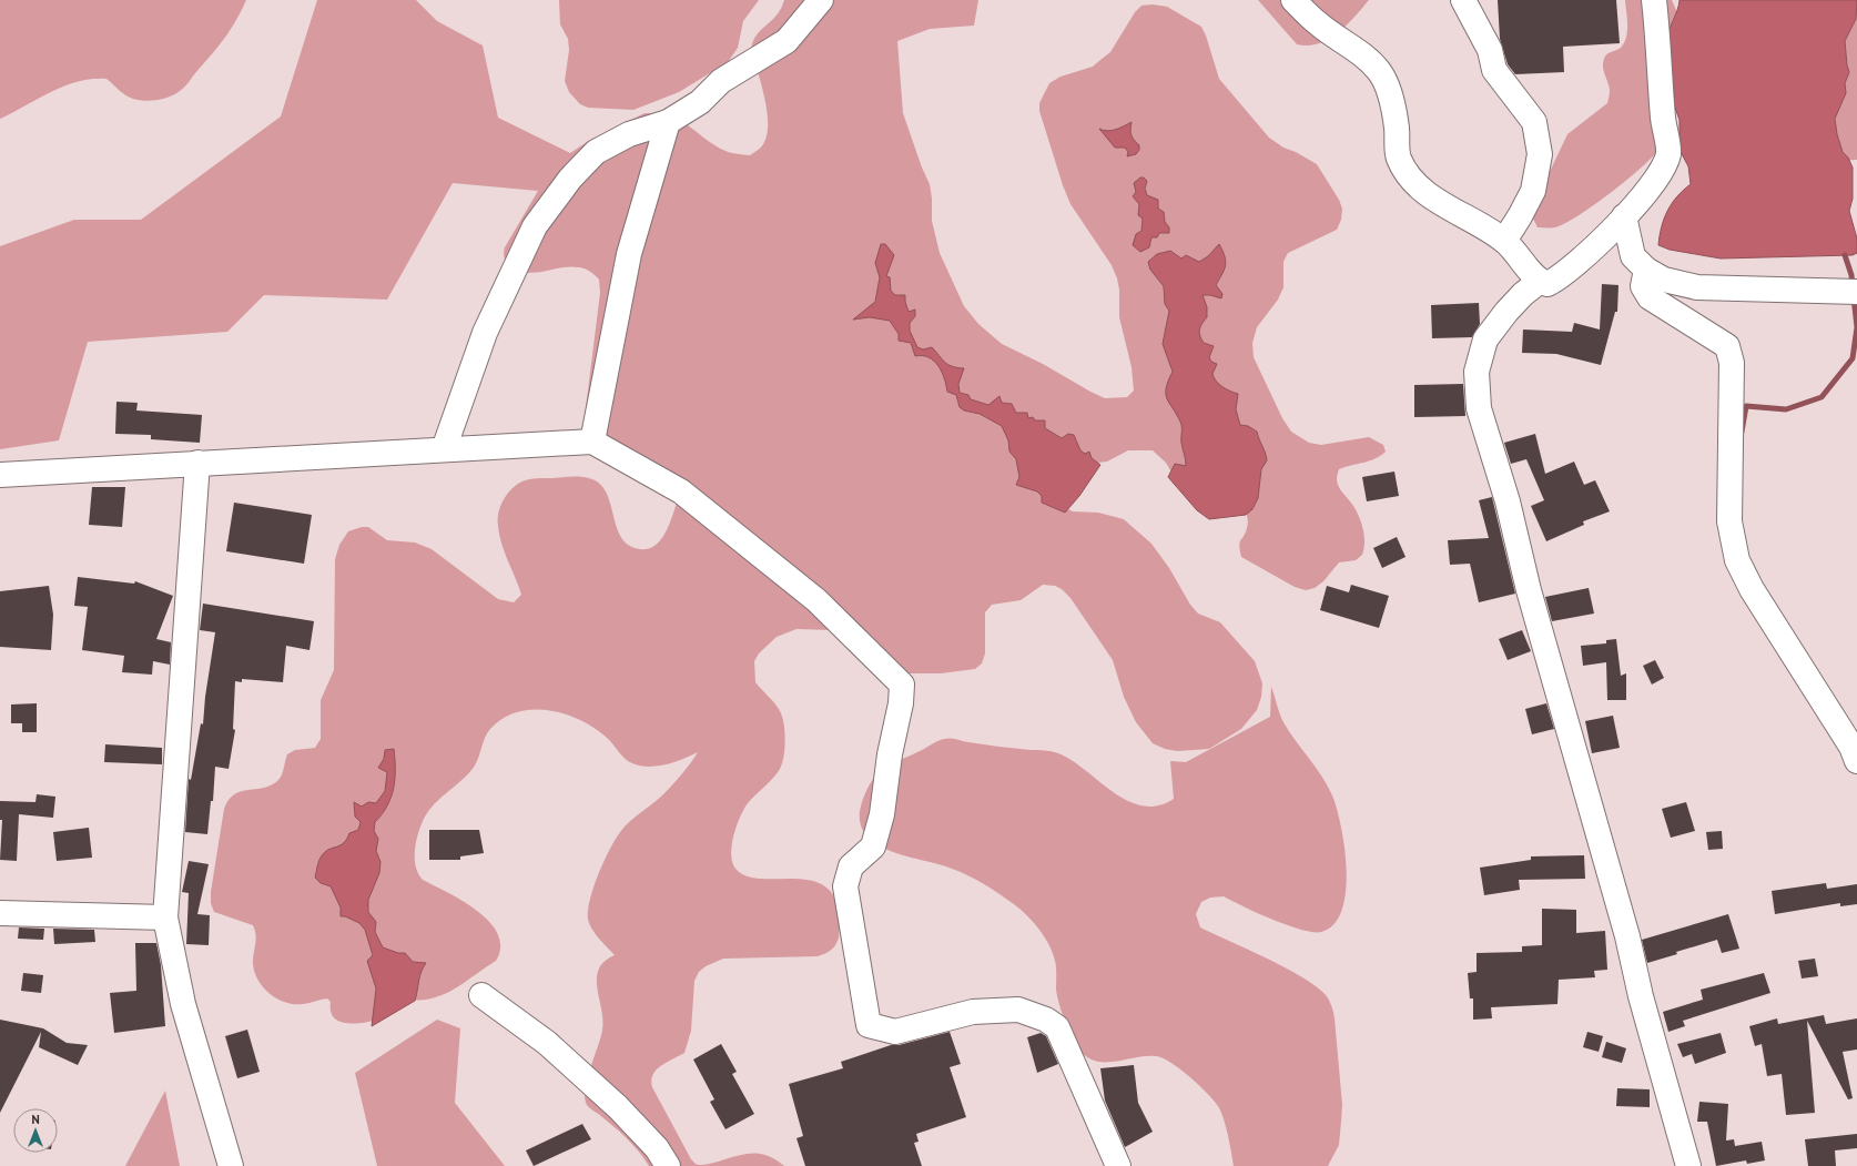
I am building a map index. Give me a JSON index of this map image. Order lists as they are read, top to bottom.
{
  "north": "top"
}
